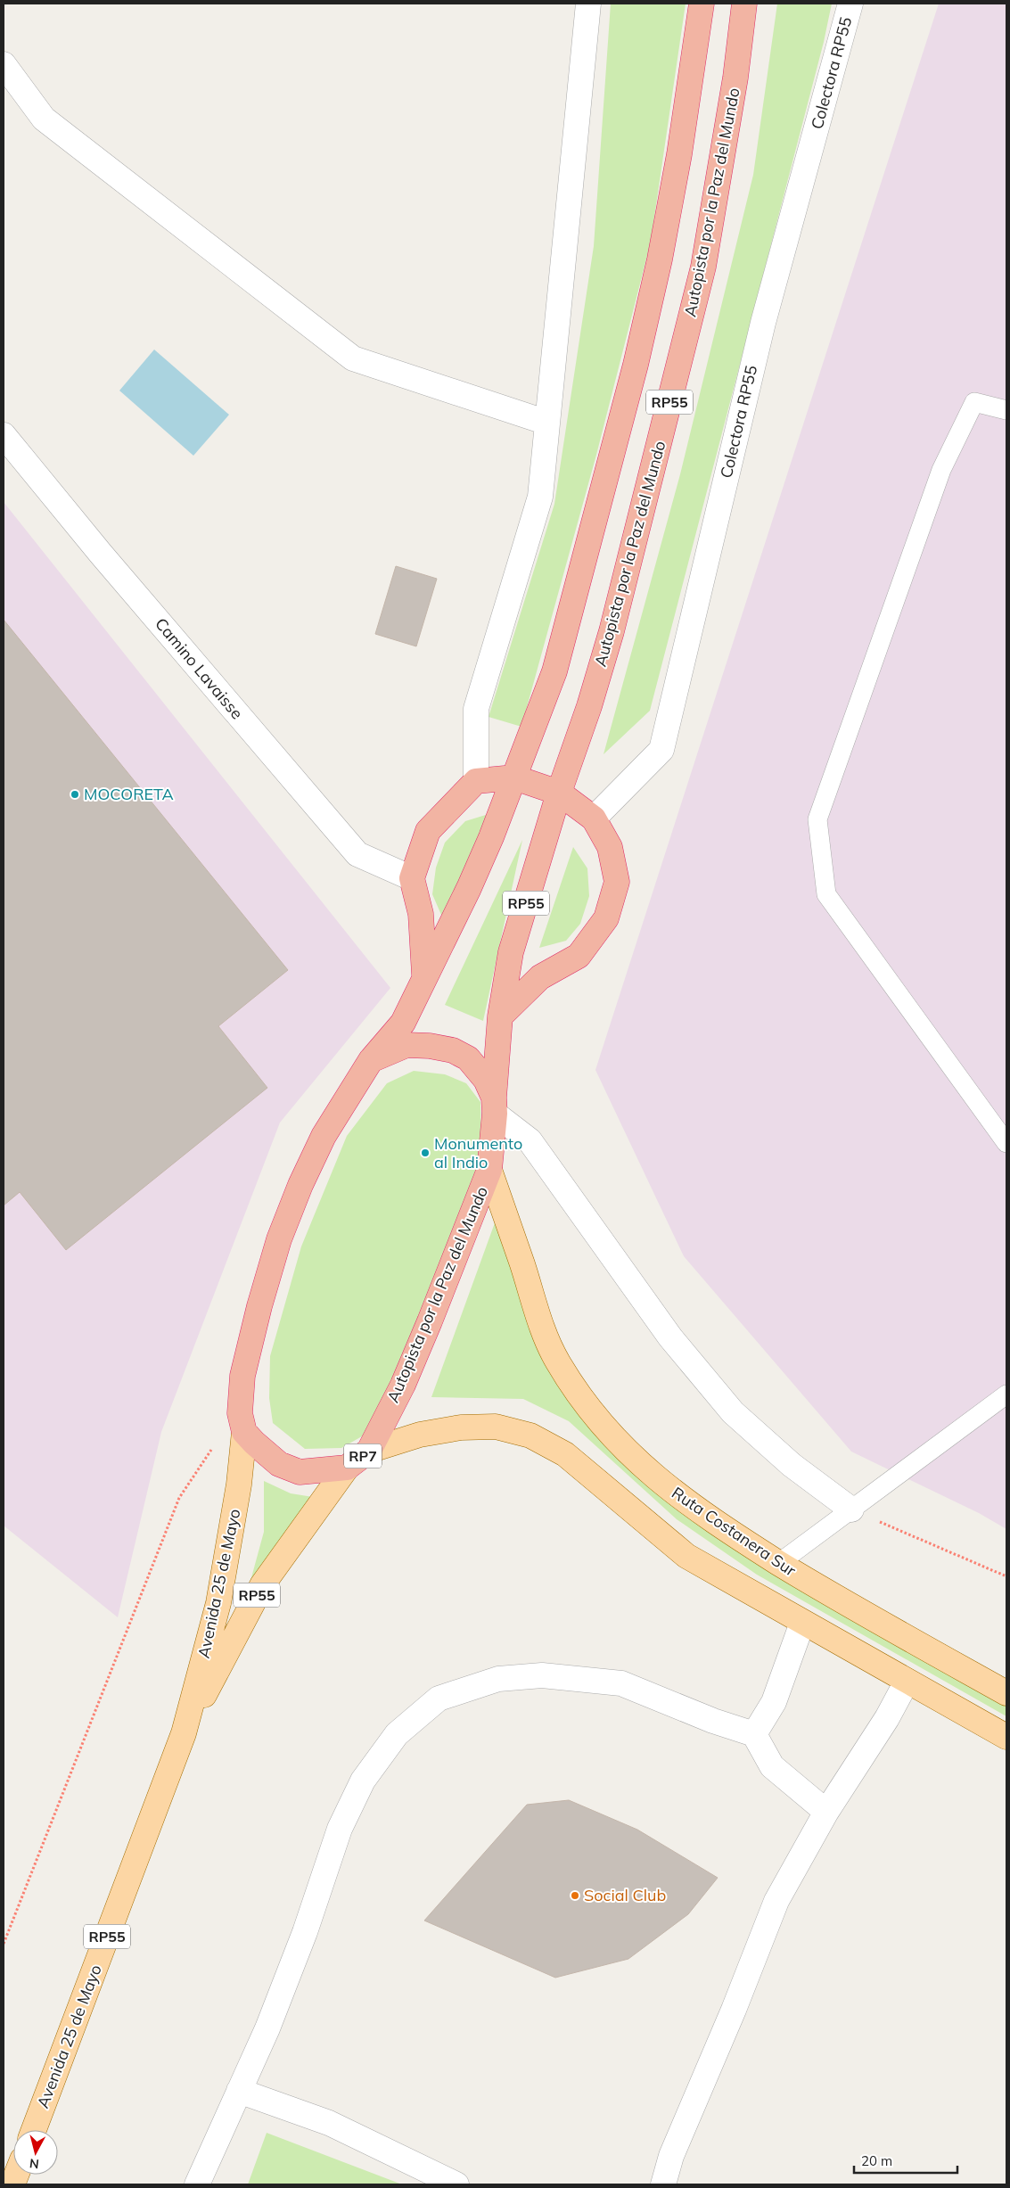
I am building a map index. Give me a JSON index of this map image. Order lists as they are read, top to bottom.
{
  "streets": {
    "highway": ["Autopista por la Paz del Mundo", "RP55", "RP7"],
    "main road": ["Ruta Costanera Sur", "Avenida 25 de Mayo"],
    "street": ["Colectora RP55", "Camino Lavaisse"]
  },
  "crossings": [
    ["Autopista por la Paz del Mundo", "RP55"],
    ["Autopista por la Paz del Mundo", "RP7"],
    ["Autopista por la Paz del Mundo", "Ruta Costanera Sur"],
    ["Autopista por la Paz del Mundo", "Avenida 25 de Mayo"],
    ["RP7", "Avenida 25 de Mayo"]
  ],
  "places": ["MOCORETA", "Monumento al Indio", "Social Club"],
  "scale_bar": "20 m",
  "north": "bottom"
}
